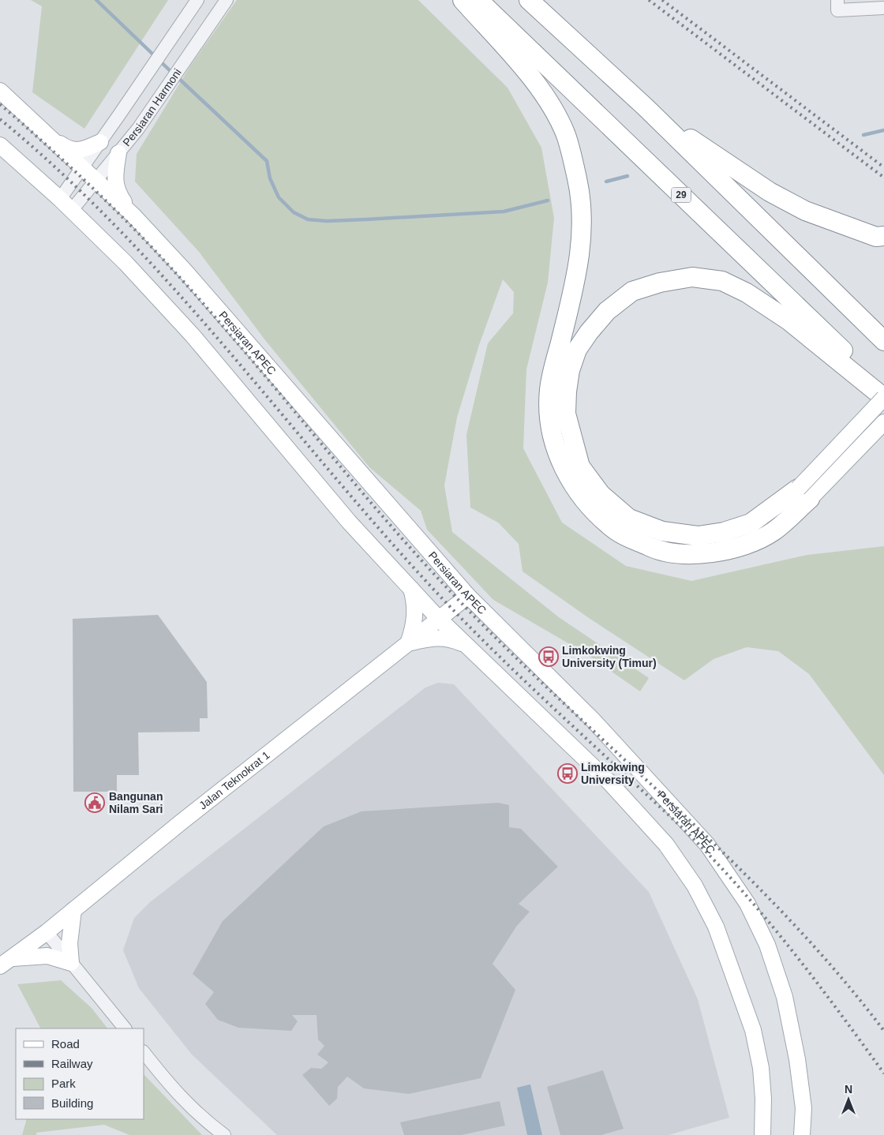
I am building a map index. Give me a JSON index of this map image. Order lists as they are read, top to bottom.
{
  "streets": {
    "highway": ["29"],
    "main road": ["Persiaran APEC", "Jalan Teknokrat 1"],
    "street": ["Persiaran Harmoni"]
  },
  "crossings": [
    ["Persiaran Harmoni", "Persiaran APEC"],
    ["Persiaran APEC", "Jalan Teknokrat 1"]
  ],
  "places": {
    "bus stop": ["Limkokwing University (Timur)", "Limkokwing University"],
    "public building": ["Bangunan Nilam Sari"]
  },
  "legend": [
    "Road",
    "Railway",
    "Park",
    "Building"
  ],
  "north": "top"
}
